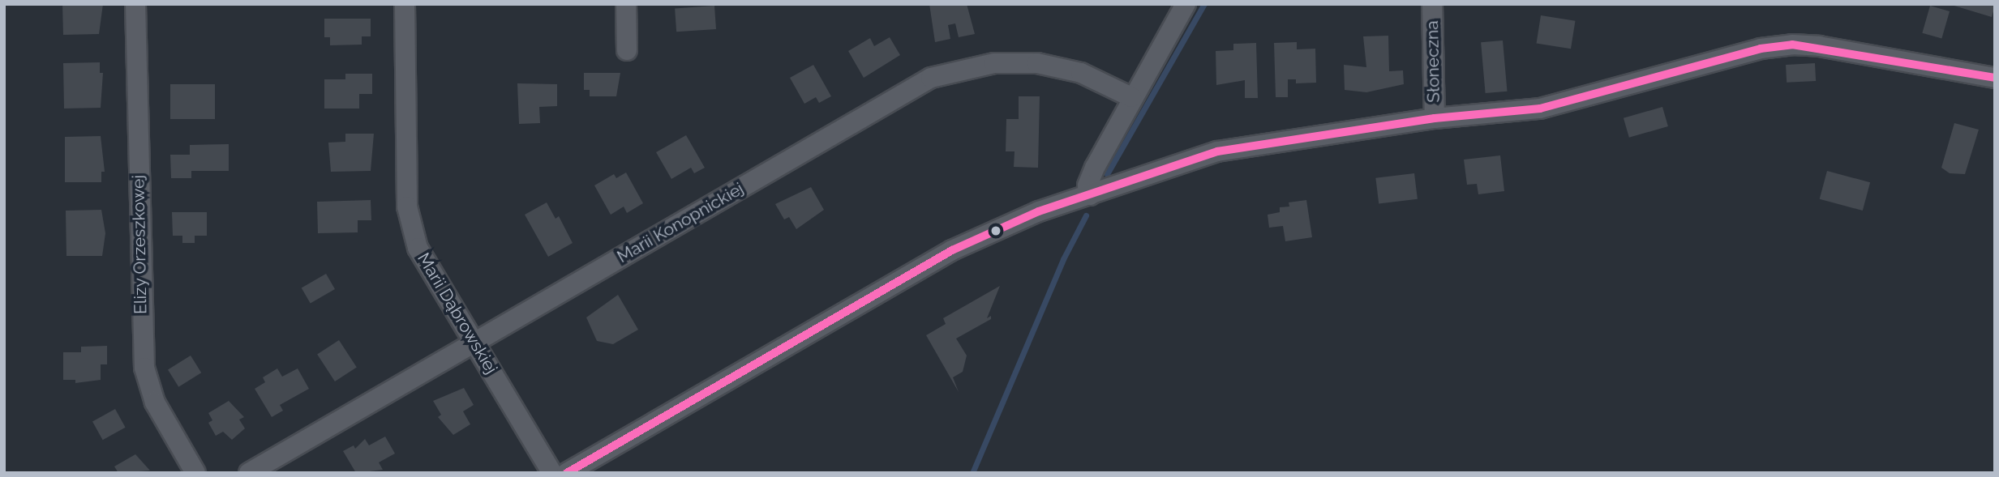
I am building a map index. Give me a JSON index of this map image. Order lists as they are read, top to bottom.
{
  "streets": {
    "street": [
      "Słoneczna",
      "Marii Konopnickiej",
      "Elizy Orzeszkowej",
      "Marii Dąbrowskiej"
    ]
  },
  "crossings": [
    ["Marii Konopnickiej", "Marii Dąbrowskiej"]
  ]
}
